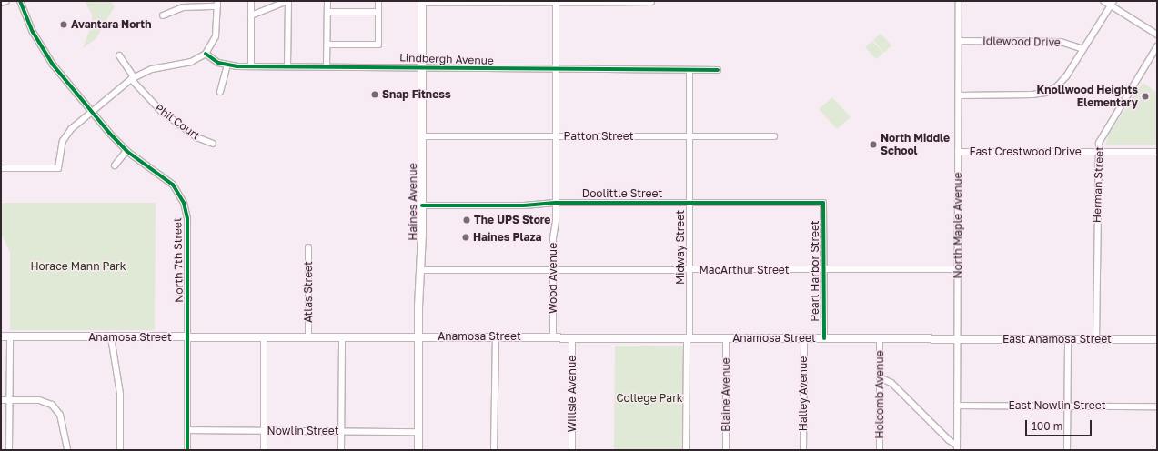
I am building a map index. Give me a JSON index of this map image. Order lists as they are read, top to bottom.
{
  "streets": {
    "main road": ["Haines Avenue", "Anamosa Street", "East Anamosa Street"],
    "street": [
      "Idlewood Drive",
      "Lindbergh Avenue",
      "Phil Court",
      "Patton Street",
      "East Crestwood Drive",
      "Herman Street",
      "Doolittle Street",
      "North Maple Avenue",
      "Midway Street",
      "North 7th Street",
      "MacArthur Street",
      "Pearl Harbor Street",
      "Wood Avenue",
      "Atlas Street",
      "Willsie Avenue",
      "Halley Avenue",
      "Blaine Avenue",
      "Holcomb Avenue",
      "East Nowlin Street",
      "Nowlin Street"
    ]
  },
  "crossings": [
    ["Idlewood Drive", "North Maple Avenue"],
    ["Lindbergh Avenue", "Haines Avenue"],
    ["Lindbergh Avenue", "Midway Street"],
    ["Lindbergh Avenue", "Wood Avenue"],
    ["Patton Street", "Haines Avenue"],
    ["Patton Street", "Midway Street"],
    ["Patton Street", "Wood Avenue"],
    ["East Crestwood Drive", "Herman Street"],
    ["East Crestwood Drive", "North Maple Avenue"],
    ["Herman Street", "East Anamosa Street"],
    ["Doolittle Street", "Haines Avenue"],
    ["Doolittle Street", "Midway Street"],
    ["Doolittle Street", "Pearl Harbor Street"],
    ["Doolittle Street", "Wood Avenue"],
    ["Haines Avenue", "MacArthur Street"],
    ["Haines Avenue", "Anamosa Street"],
    ["Haines Avenue", "Nowlin Street"],
    ["North Maple Avenue", "MacArthur Street"],
    ["North Maple Avenue", "Anamosa Street"],
    ["North Maple Avenue", "East Anamosa Street"],
    ["North Maple Avenue", "East Nowlin Street"],
    ["Midway Street", "MacArthur Street"],
    ["Midway Street", "Anamosa Street"],
    ["North 7th Street", "Anamosa Street"],
    ["North 7th Street", "Nowlin Street"],
    ["MacArthur Street", "Pearl Harbor Street"],
    ["MacArthur Street", "Wood Avenue"],
    ["Pearl Harbor Street", "Anamosa Street"],
    ["Wood Avenue", "Anamosa Street"],
    ["Atlas Street", "Anamosa Street"],
    ["Anamosa Street", "East Anamosa Street"],
    ["Anamosa Street", "Willsie Avenue"],
    ["Anamosa Street", "Halley Avenue"],
    ["Anamosa Street", "Blaine Avenue"],
    ["Anamosa Street", "Holcomb Avenue"]
  ],
  "parks": ["Horace Mann Park", "College Park"],
  "places": [
    "Avantara North",
    "Snap Fitness",
    "Knollwood Heights Elementary",
    "North Middle School",
    "The UPS Store",
    "Haines Plaza"
  ],
  "scale_bar": "100 m"
}
